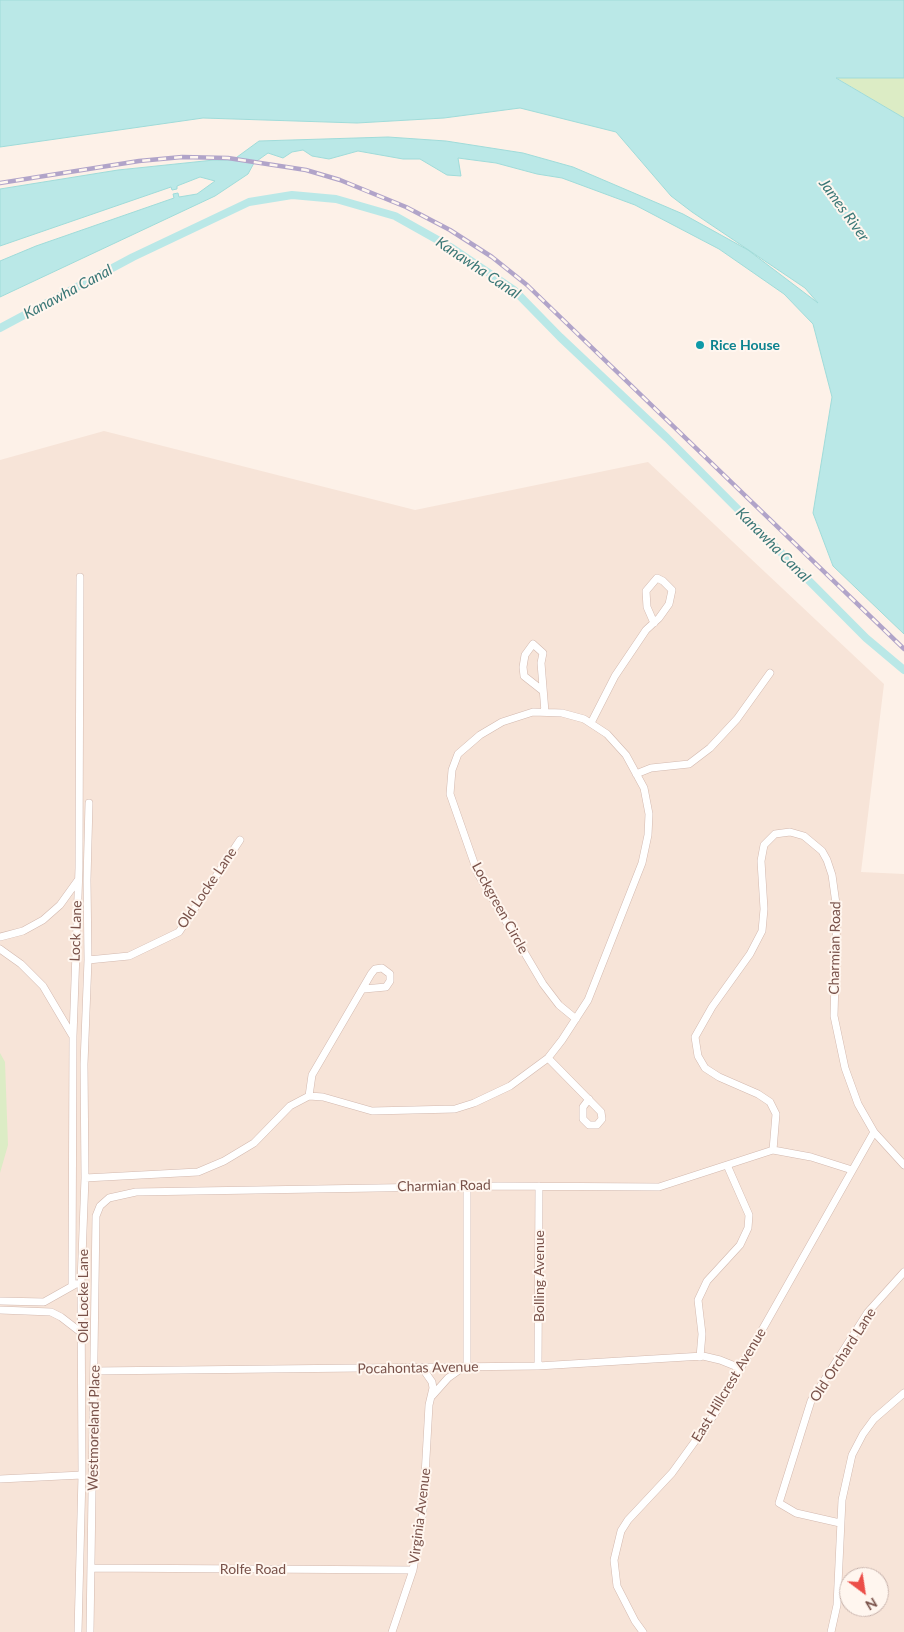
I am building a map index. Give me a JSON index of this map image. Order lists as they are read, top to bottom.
{
  "streets": {
    "street": [
      "Old Locke Lane",
      "Lockgreen Circle",
      "Lock Lane",
      "Charmian Road",
      "Bolling Avenue",
      "Old Orchard Lane",
      "Pocahontas Avenue",
      "East Hillcrest Avenue",
      "Westmoreland Place",
      "Virginia Avenue",
      "Rolfe Road"
    ]
  },
  "crossings": [
    ["Charmian Road", "Bolling Avenue"],
    ["Charmian Road", "East Hillcrest Avenue"],
    ["Charmian Road", "Westmoreland Place"],
    ["Bolling Avenue", "Pocahontas Avenue"],
    ["Pocahontas Avenue", "East Hillcrest Avenue"],
    ["Pocahontas Avenue", "Westmoreland Place"],
    ["Pocahontas Avenue", "Virginia Avenue"],
    ["Westmoreland Place", "Rolfe Road"],
    ["Virginia Avenue", "Rolfe Road"]
  ],
  "water": ["James River", "Kanawha Canal"],
  "places": ["Rice House"],
  "north": "bottom right"
}
